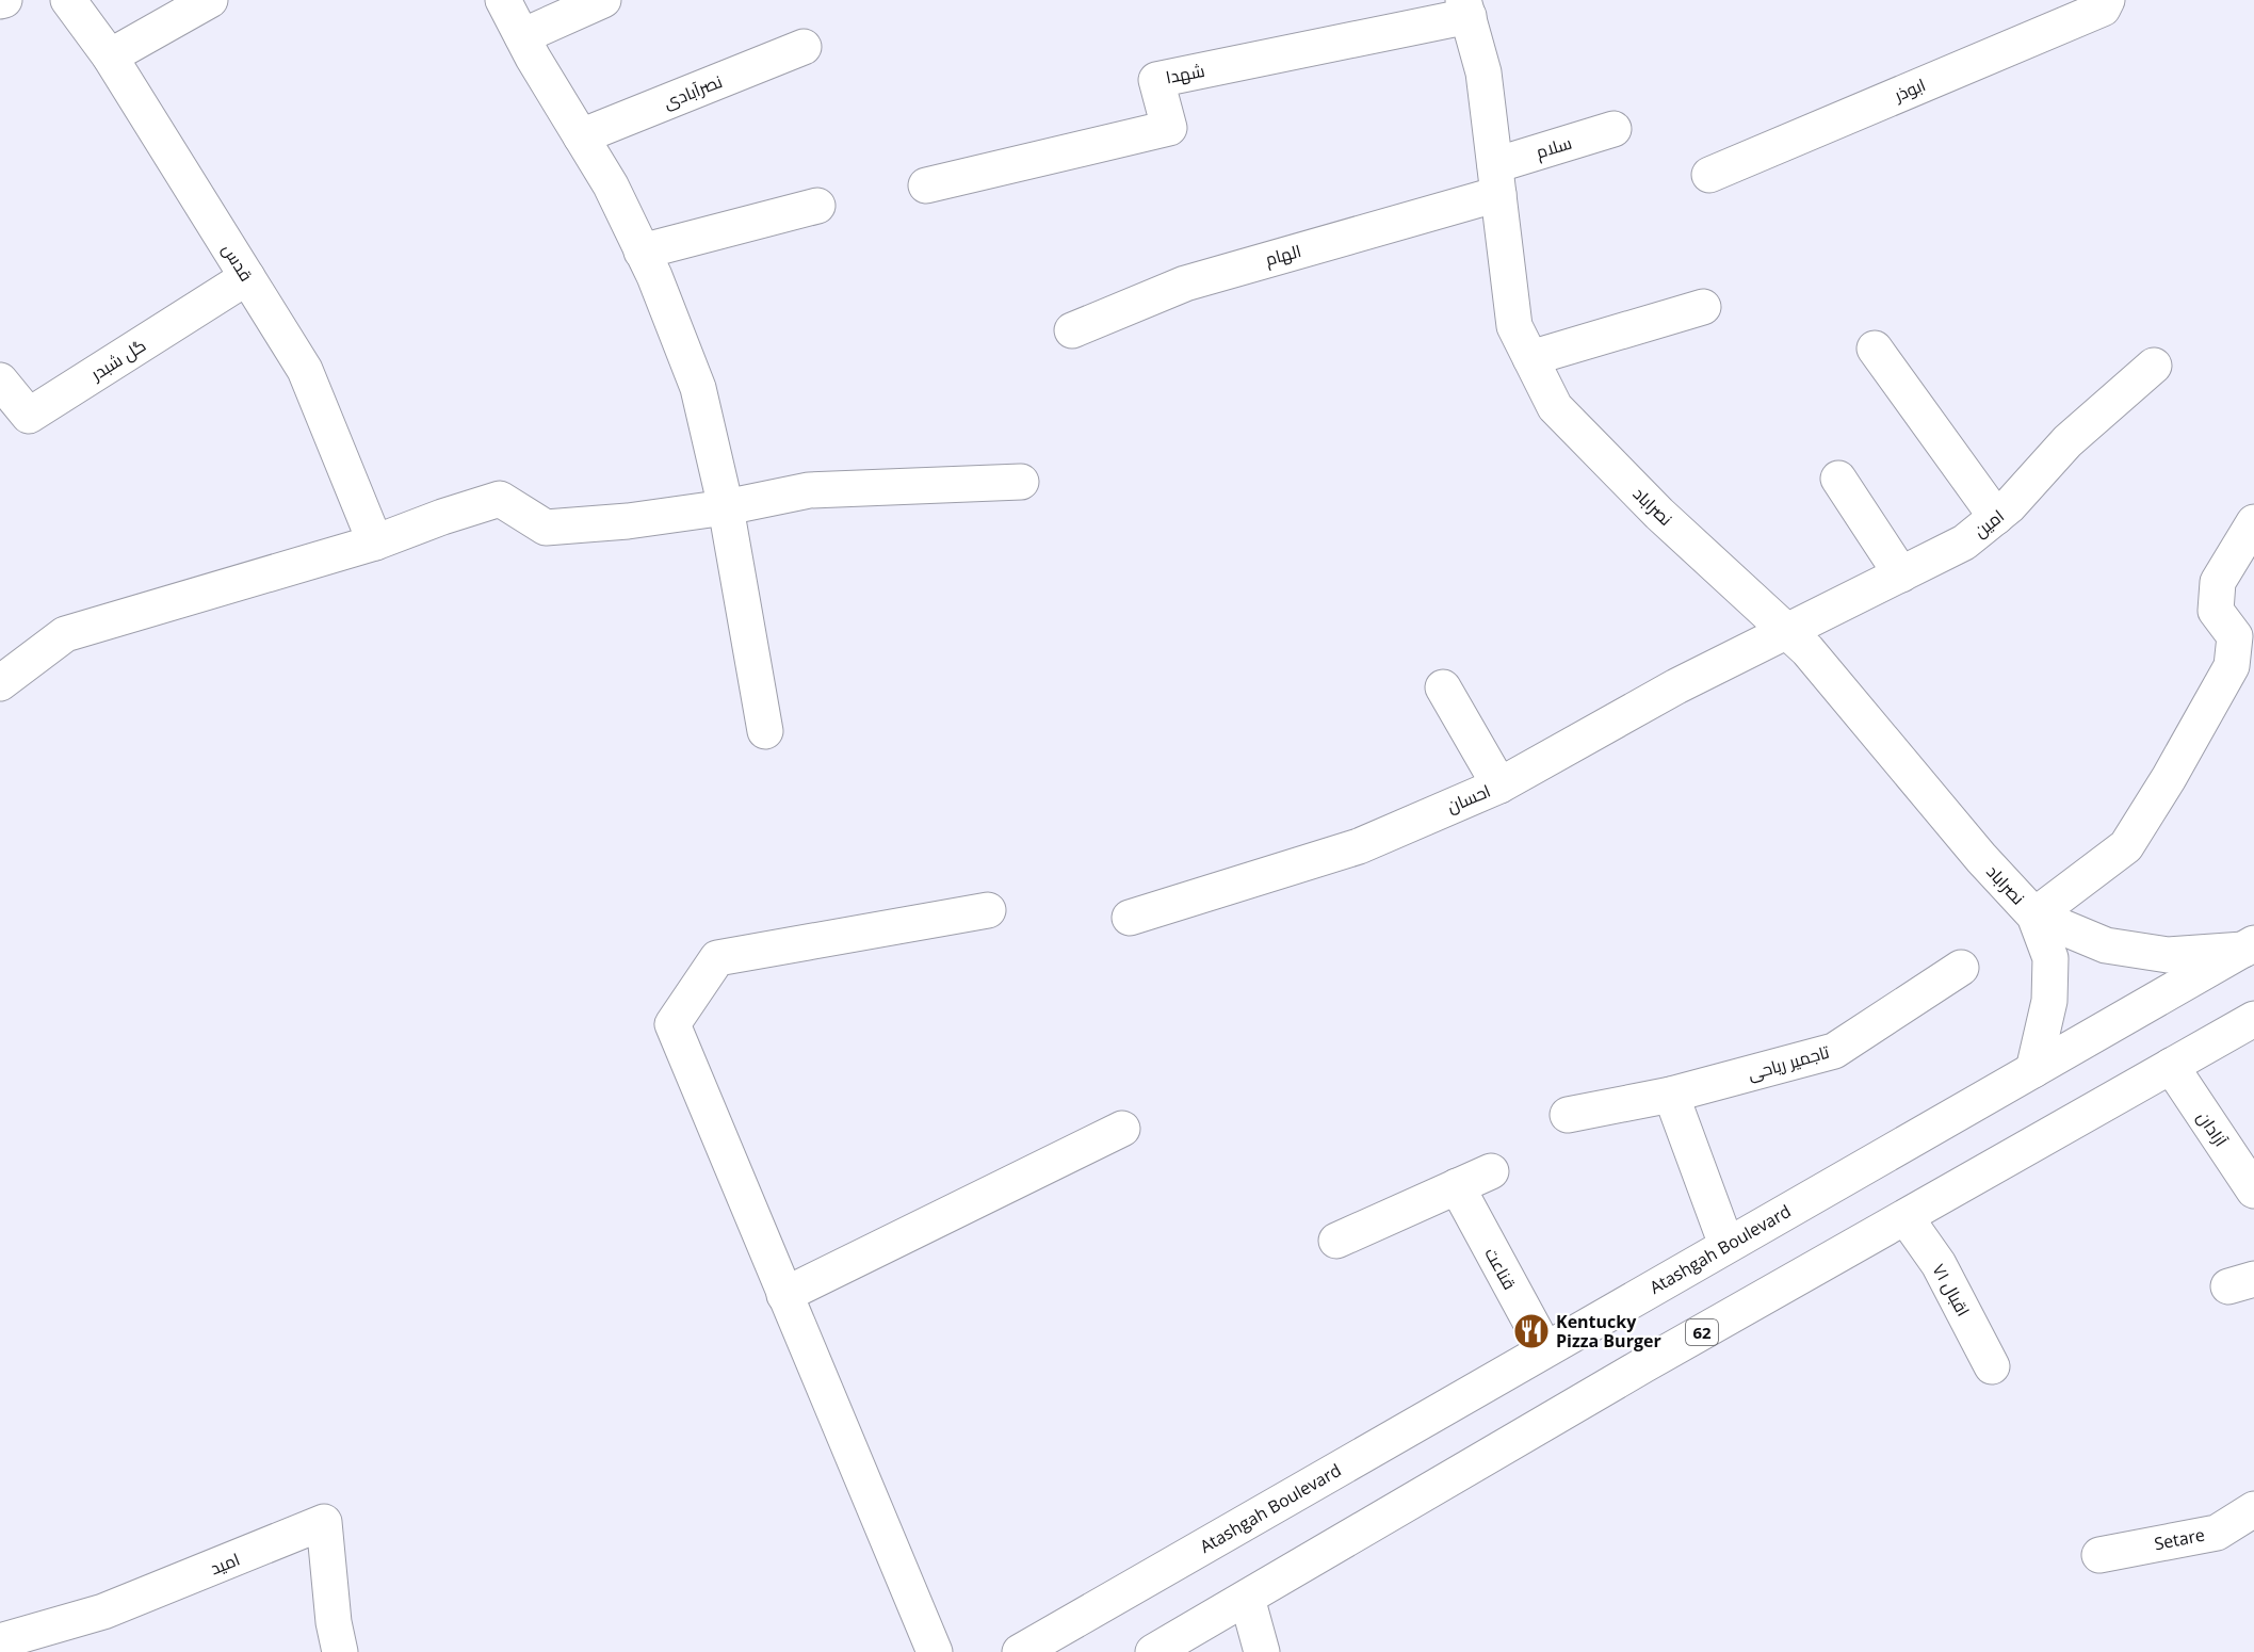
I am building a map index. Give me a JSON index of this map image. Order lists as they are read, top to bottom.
{
  "streets": {
    "street": [
      "شهدا",
      "ابوذر",
      "نصرآبادی",
      "سلام",
      "الهام",
      "قدس",
      "گل شبدر",
      "نصراباد",
      "امین",
      "احسان",
      "تاجمیر ریاحی",
      "آزادان",
      "Atashgah Boulevard",
      "قناعت",
      "۷۱ اقبال",
      "62",
      "Setare",
      "امید"
    ]
  },
  "crossings": [
    ["شهدا", "نصراباد"],
    ["سلام", "الهام"],
    ["سلام", "نصراباد"],
    ["الهام", "نصراباد"],
    ["قدس", "گل شبدر"],
    ["نصراباد", "امین"],
    ["نصراباد", "احسان"],
    ["امین", "احسان"],
    ["آزادان", "62"],
    ["Atashgah Boulevard", "قناعت"],
    ["۷۱ اقبال", "62"]
  ],
  "places": {
    "restaurant": ["Kentucky Pizza Burger"]
  }
}
